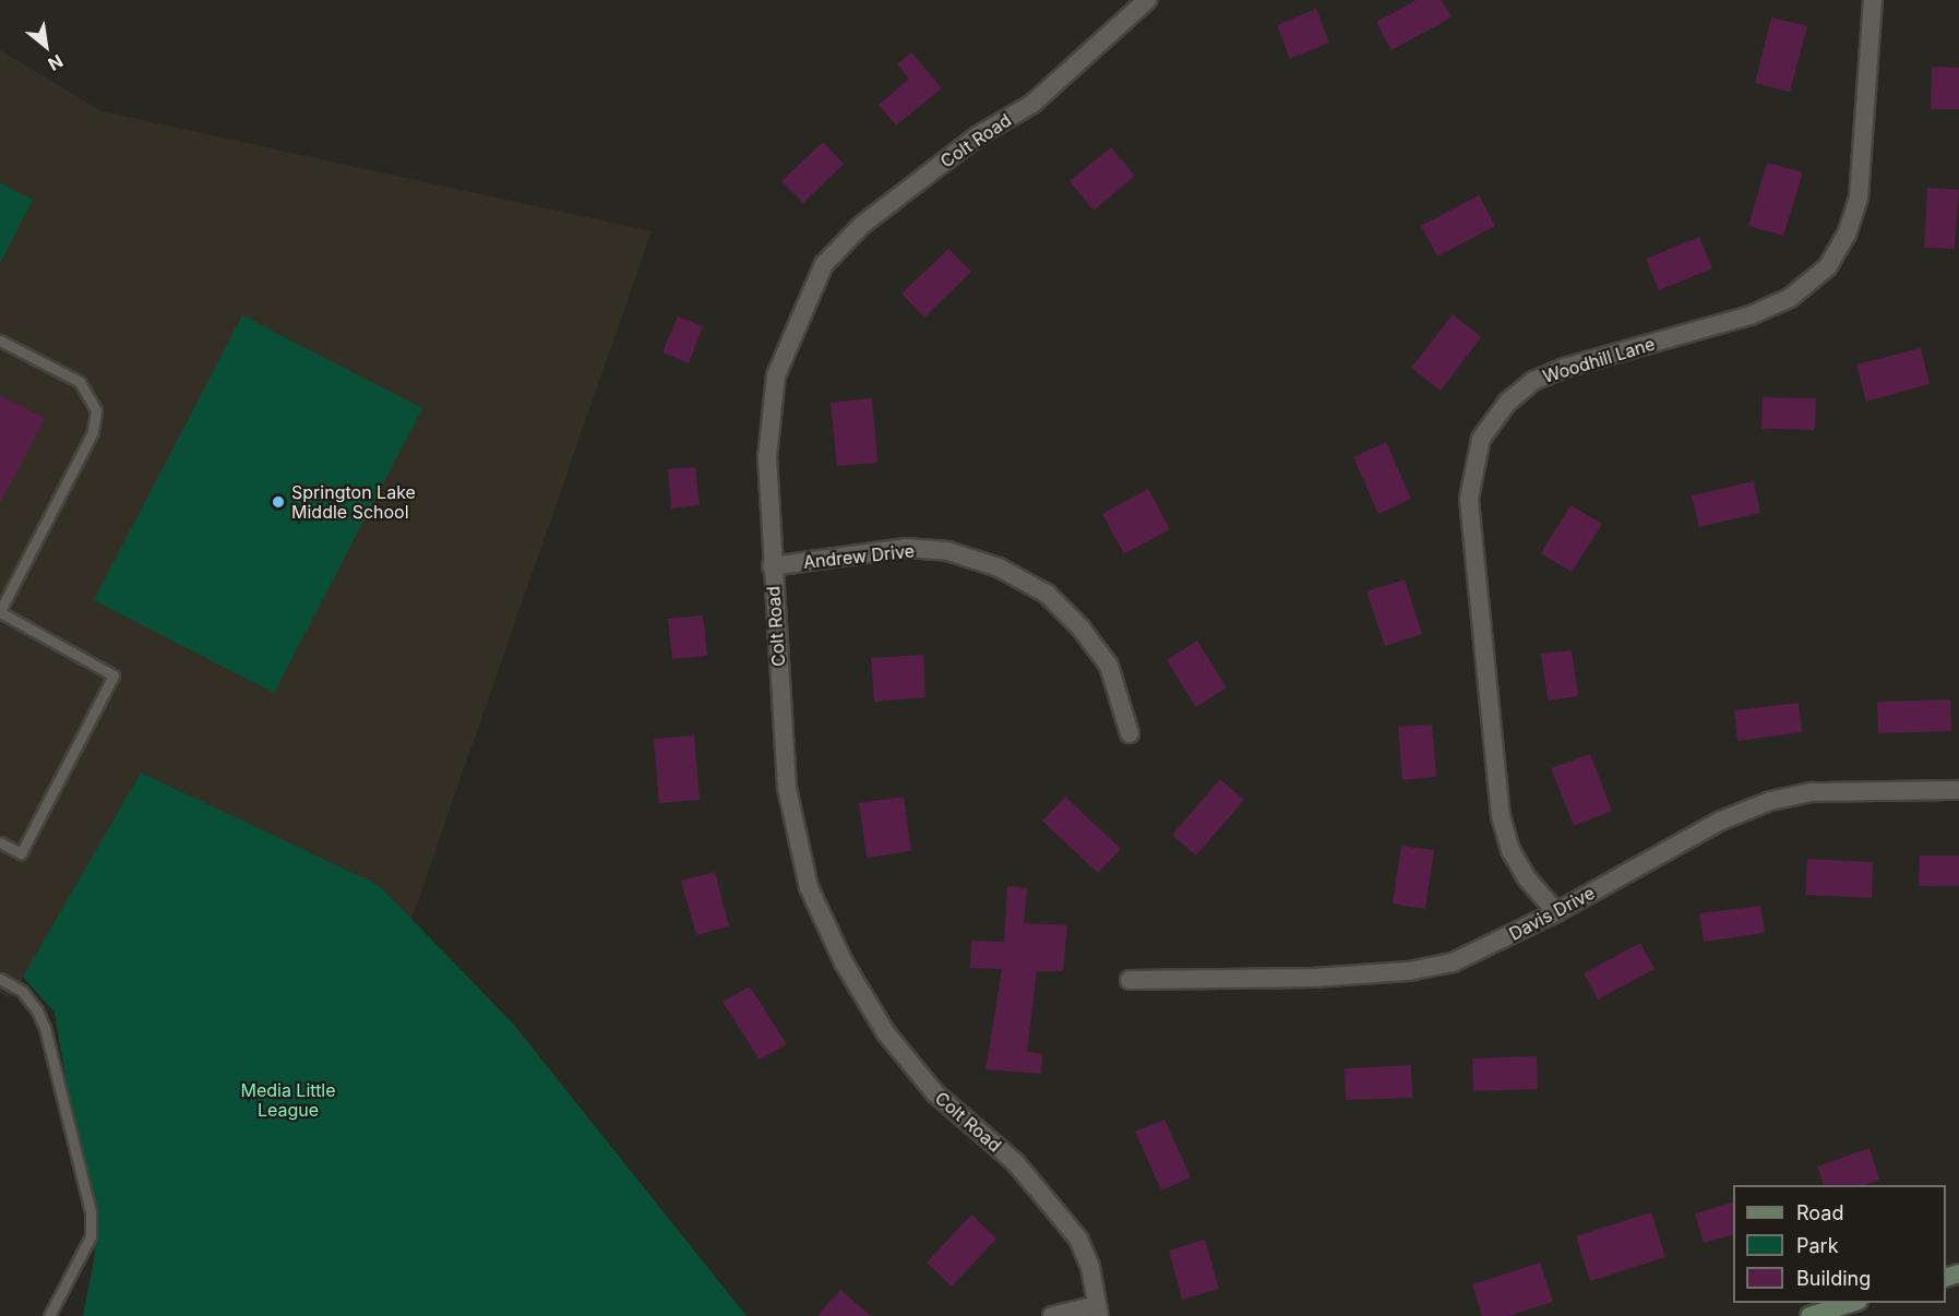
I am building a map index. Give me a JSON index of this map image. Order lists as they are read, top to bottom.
{
  "streets": {
    "street": [
      "Colt Road",
      "Woodhill Lane",
      "Andrew Drive",
      "Davis Drive"
    ]
  },
  "crossings": [
    ["Colt Road", "Andrew Drive"],
    ["Woodhill Lane", "Davis Drive"]
  ],
  "parks": ["Media Little League"],
  "places": ["Springton Lake Middle School"],
  "legend": ["Road", "Park", "Building"],
  "north": "bottom right"
}
